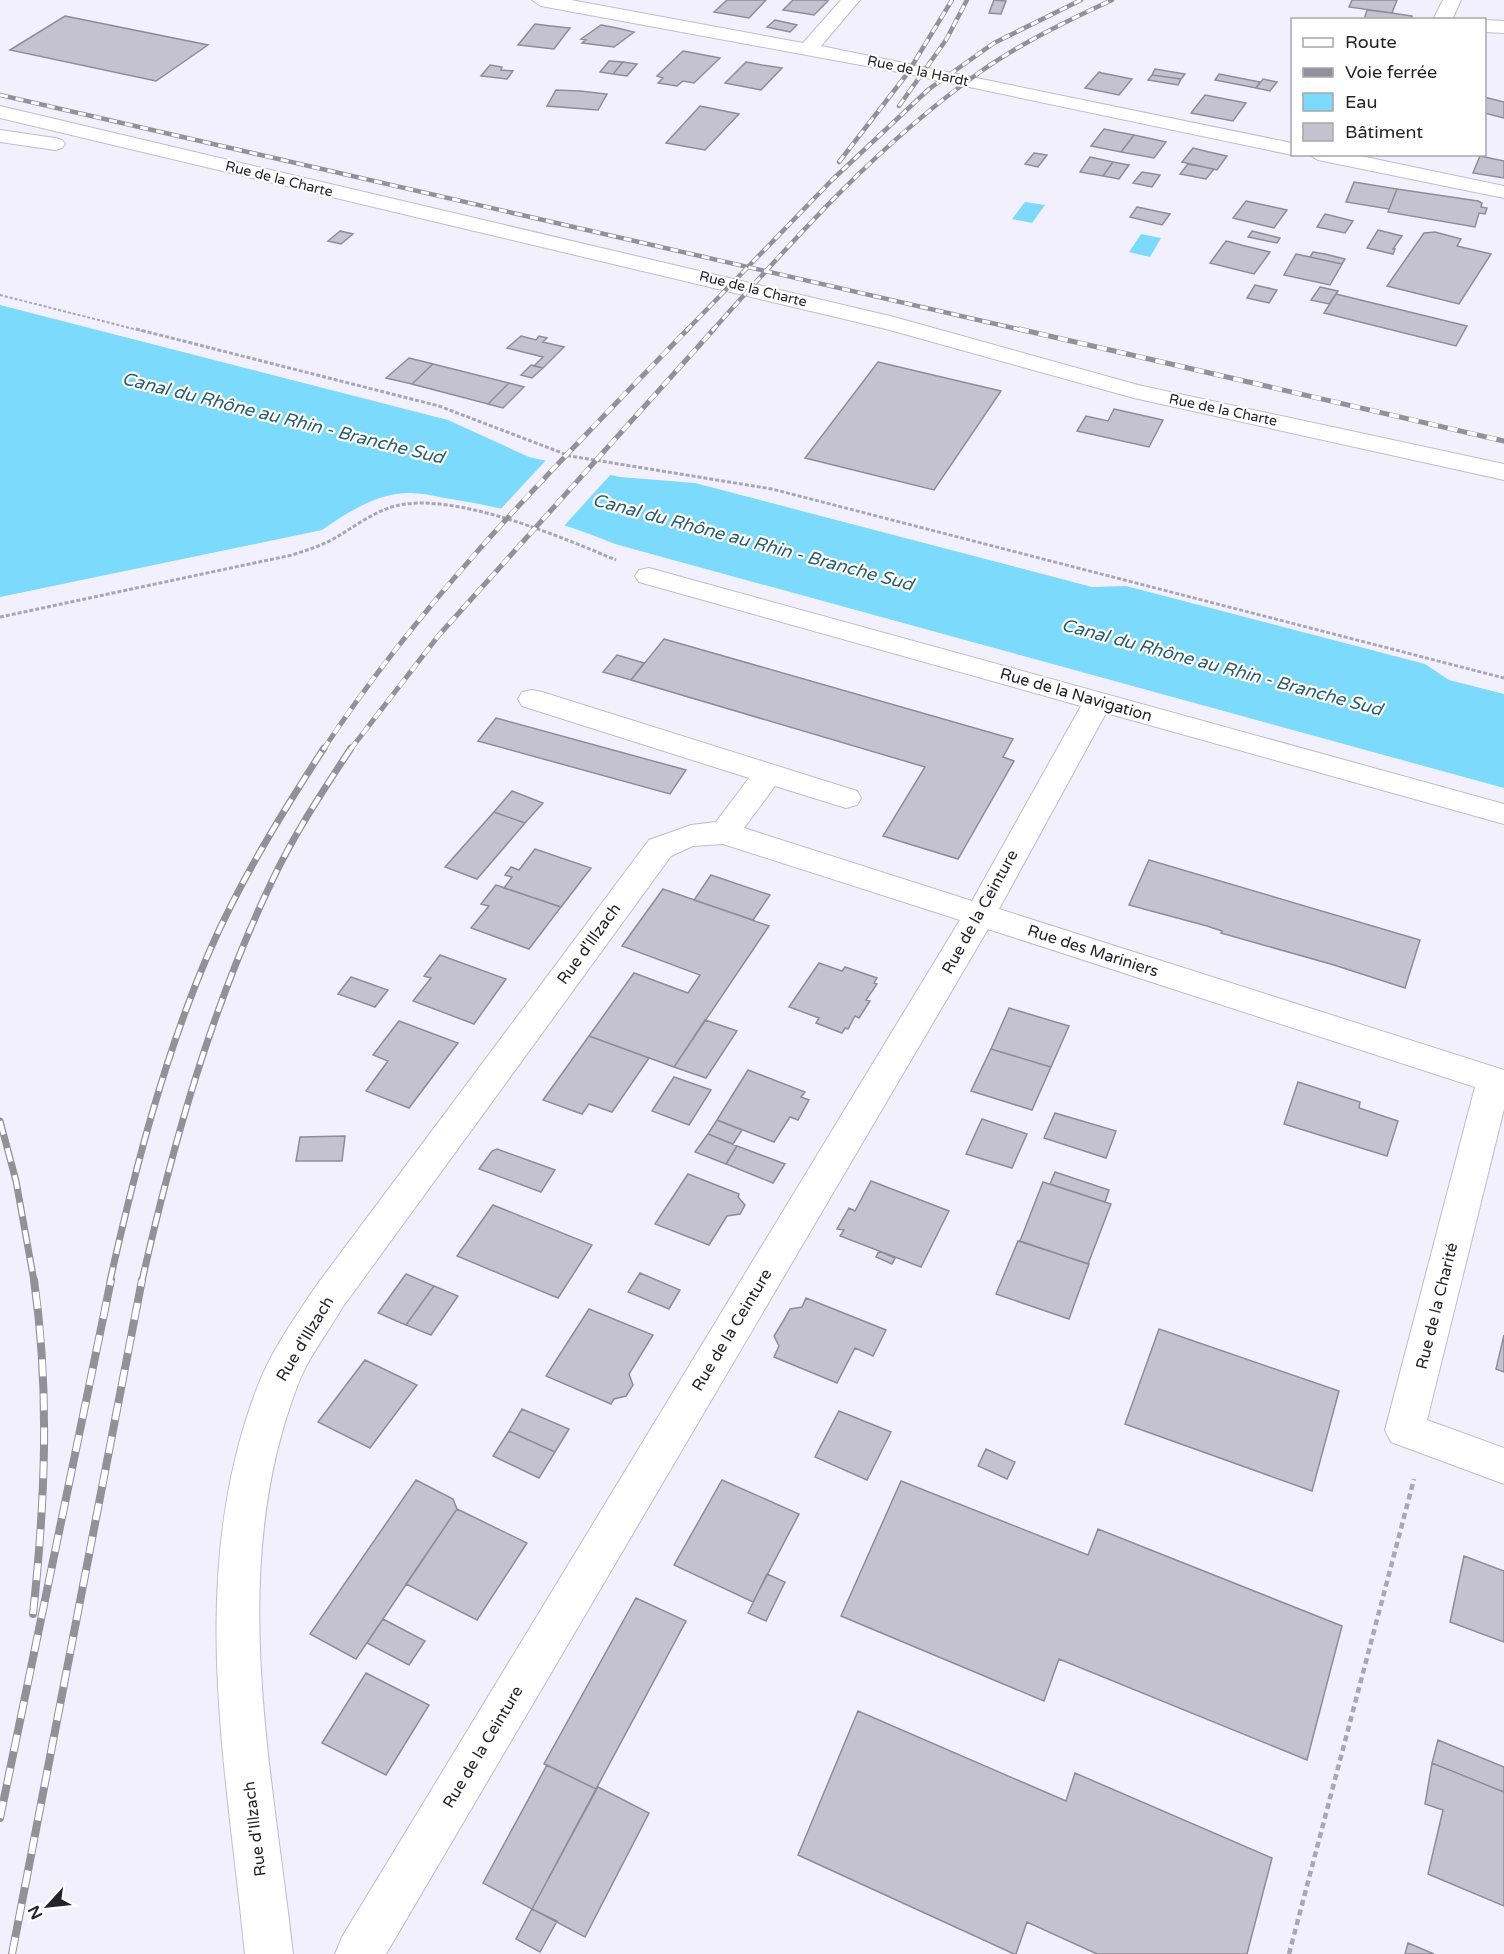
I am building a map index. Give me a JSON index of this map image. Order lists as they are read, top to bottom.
{
  "streets": {
    "street": [
      "Rue de la Hardt",
      "Rue de la Charte",
      "Rue de la Navigation",
      "Rue de la Ceinture",
      "Rue d'Illzach",
      "Rue des Mariniers",
      "Rue de la Charité"
    ]
  },
  "crossings": [
    ["Rue de la Navigation", "Rue de la Ceinture"],
    ["Rue de la Ceinture", "Rue des Mariniers"],
    ["Rue d'Illzach", "Rue des Mariniers"],
    ["Rue des Mariniers", "Rue de la Charité"]
  ],
  "water": ["Canal du Rhône au Rhin - Branche Sud"],
  "legend": [
    "Route",
    "Voie ferrée",
    "Eau",
    "Bâtiment"
  ],
  "north": "bottom left"
}
